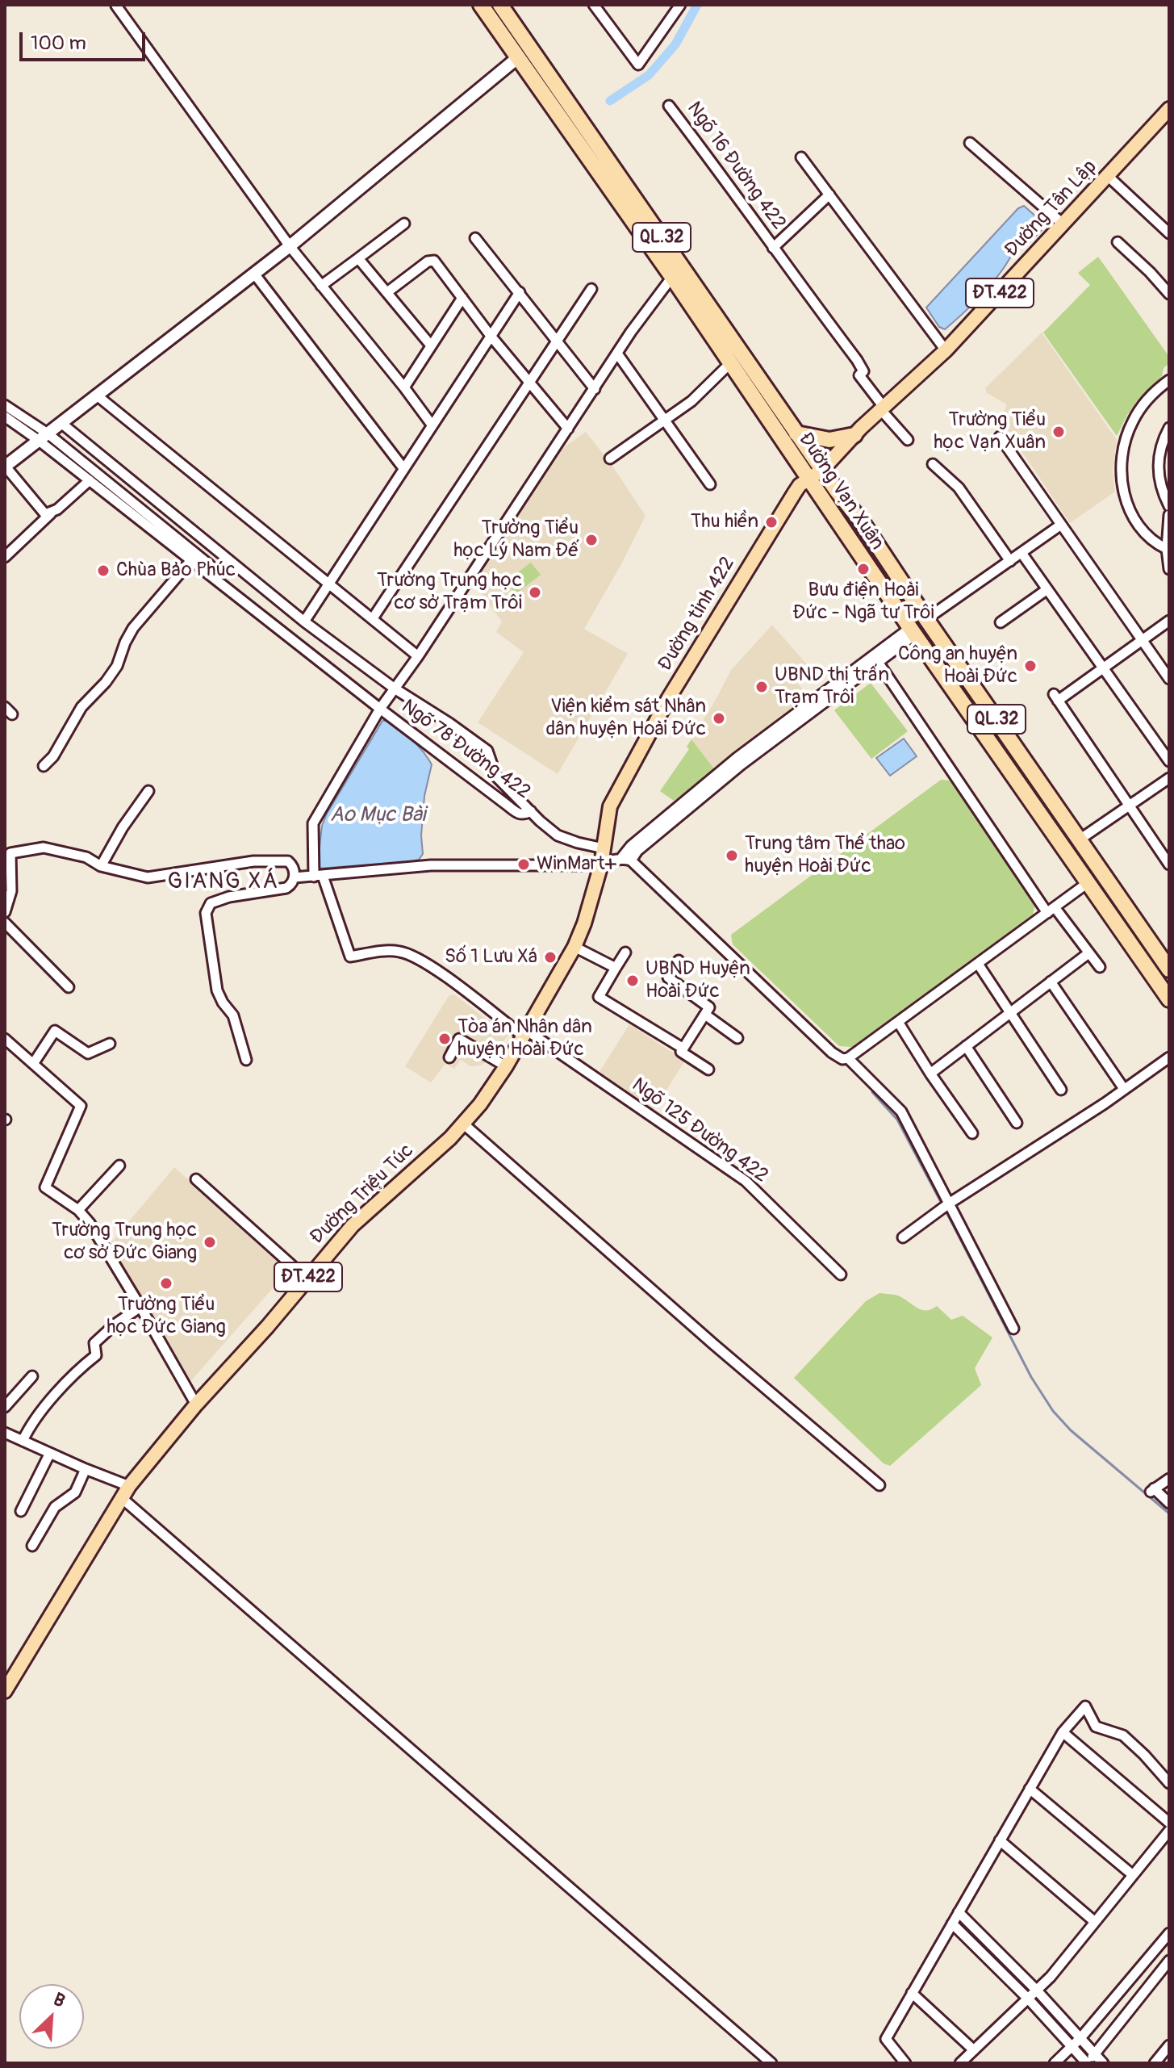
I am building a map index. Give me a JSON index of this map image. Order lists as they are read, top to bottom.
{
  "streets": {
    "highway": ["QL.32", "Đường Vạn Xuân"],
    "main road": [
      "Đường Tân Lập",
      "ĐT.422",
      "Đường tỉnh 422",
      "Đường Triệu Túc"
    ],
    "street": ["Ngõ 16 Đường 422", "Ngõ 78 Đường 422", "Ngõ 125 Đường 422"]
  },
  "crossings": [
    ["Ngõ 16 Đường 422", "Đường Tân Lập"],
    ["Đường Tân Lập", "Đường Vạn Xuân"],
    ["Đường Tân Lập", "Đường tỉnh 422"],
    ["Đường Vạn Xuân", "Đường tỉnh 422"],
    ["Đường tỉnh 422", "Đường Triệu Túc"],
    ["Ngõ 125 Đường 422", "Đường Triệu Túc"]
  ],
  "districts": ["GIANG XÁ"],
  "water": ["Ao Mục Bài"],
  "places": [
    "Trường Tiểu học Vạn Xuân",
    "Thu hiền",
    "Trường Tiểu học Lý Nam Đế",
    "Bưu điện Hoài Đức - Ngã tư Trôi",
    "Chùa Bảo Phúc",
    "Trường Trung học cơ sở Trạm Trôi",
    "Công an huyện Hoài Đức",
    "UBND thị trấn Trạm Trôi",
    "Viện kiểm sát Nhân dân huyện Hoài Đức",
    "Trung tâm Thể thao huyện Hoài Đức",
    "WinMart+",
    "Số 1 Lưu Xá",
    "UBND Huyện Hoài Đức",
    "Tòa án Nhân dân huyện Hoài Đức",
    "Trường Trung học cơ sở Đức Giang",
    "Trường Tiểu học Đức Giang"
  ],
  "scale_bar": "100 m",
  "north": "top right"
}
